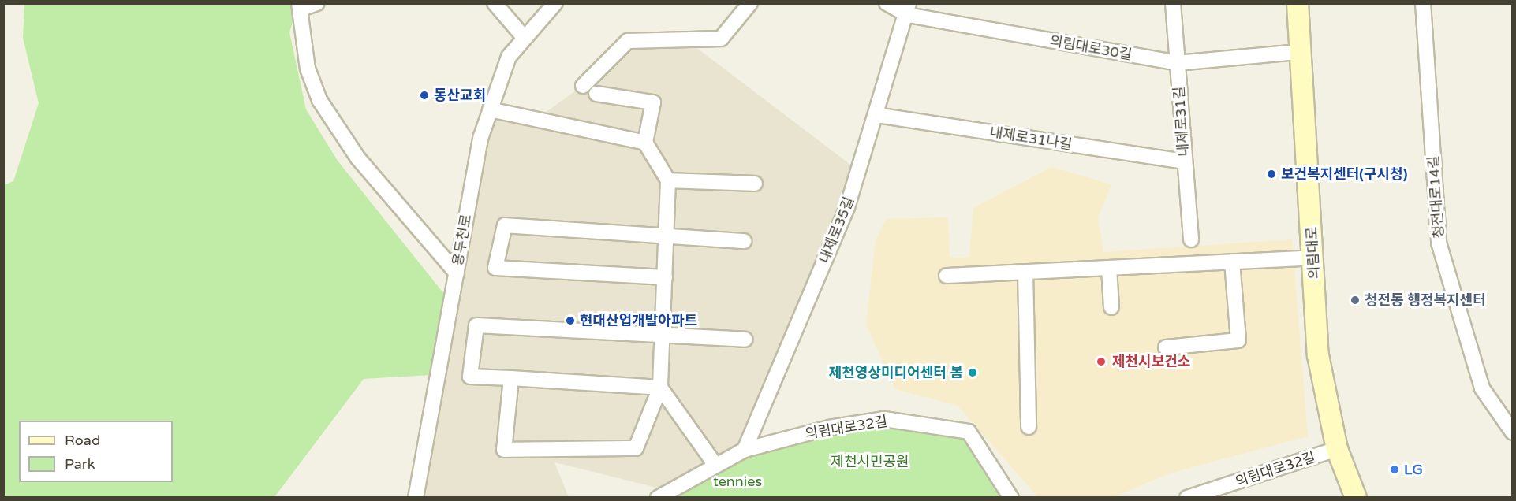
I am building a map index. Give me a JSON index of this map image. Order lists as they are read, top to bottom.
{
  "streets": {
    "street": [
      "의림대로30길",
      "내제로31길",
      "내제로31나길",
      "청전대로14길",
      "내제로35길",
      "용두천로",
      "의림대로",
      "의림대로32길"
    ]
  },
  "crossings": [
    ["의림대로30길", "내제로31길"],
    ["의림대로30길", "내제로35길"],
    ["의림대로30길", "의림대로"],
    ["내제로31길", "내제로31나길"],
    ["내제로31나길", "내제로35길"],
    ["내제로35길", "의림대로32길"],
    ["의림대로", "의림대로32길"]
  ],
  "parks": ["제천시민공원", "tennies"],
  "places": [
    "동산교회",
    "보건복지센터(구시청)",
    "청전동 행정복지센터",
    "현대산업개발아파트",
    "제천시보건소",
    "제천영상미디어센터 봄",
    "LG"
  ],
  "legend": ["Road", "Park"]
}
